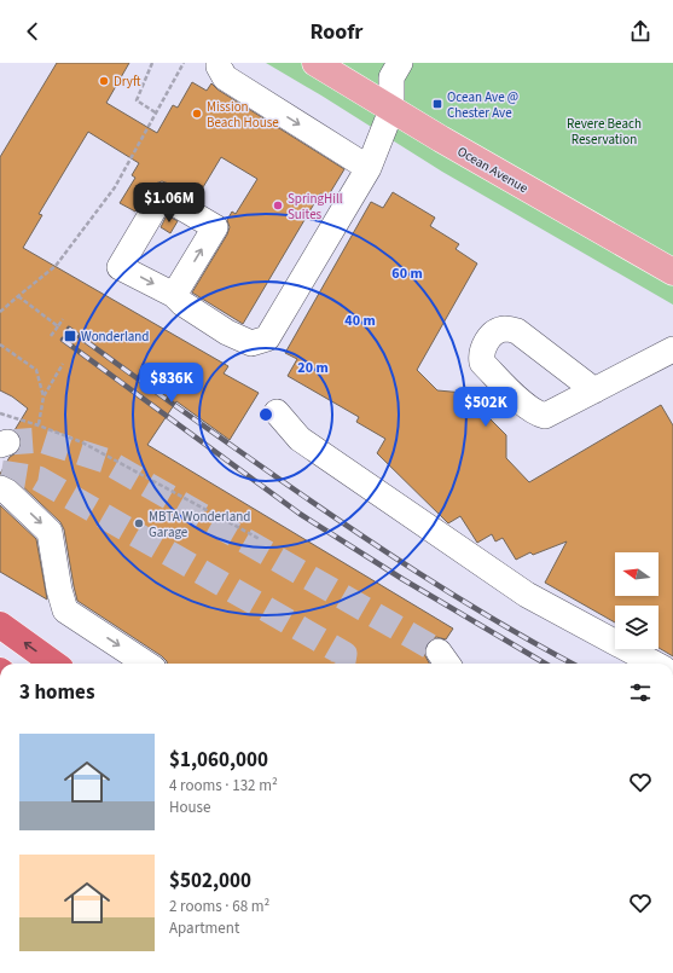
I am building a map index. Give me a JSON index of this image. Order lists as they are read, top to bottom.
{
  "streets": {
    "main road": ["Ocean Avenue"]
  },
  "parks": ["Revere Beach Reservation"],
  "places": {
    "other": [
      "Dryft",
      "Mission Beach House",
      "SpringHill Suites",
      "MBTA Wonderland Garage"
    ],
    "transit": ["Ocean Ave @ Chester Ave", "Wonderland"]
  },
  "north": "left",
  "page": {
    "header": "Roofr",
    "price": ["$1.06M", "$836K", "$502K"],
    "heading": "3 homes",
    "list": [
      {
        "name": "$1,060,000",
        "note": "4 rooms · 132 m² · House"
      },
      {
        "name": "$502,000",
        "note": "2 rooms · 68 m² · Apartment"
      }
    ]
  },
  "rings": ["60 m", "40 m", "20 m"]
}
